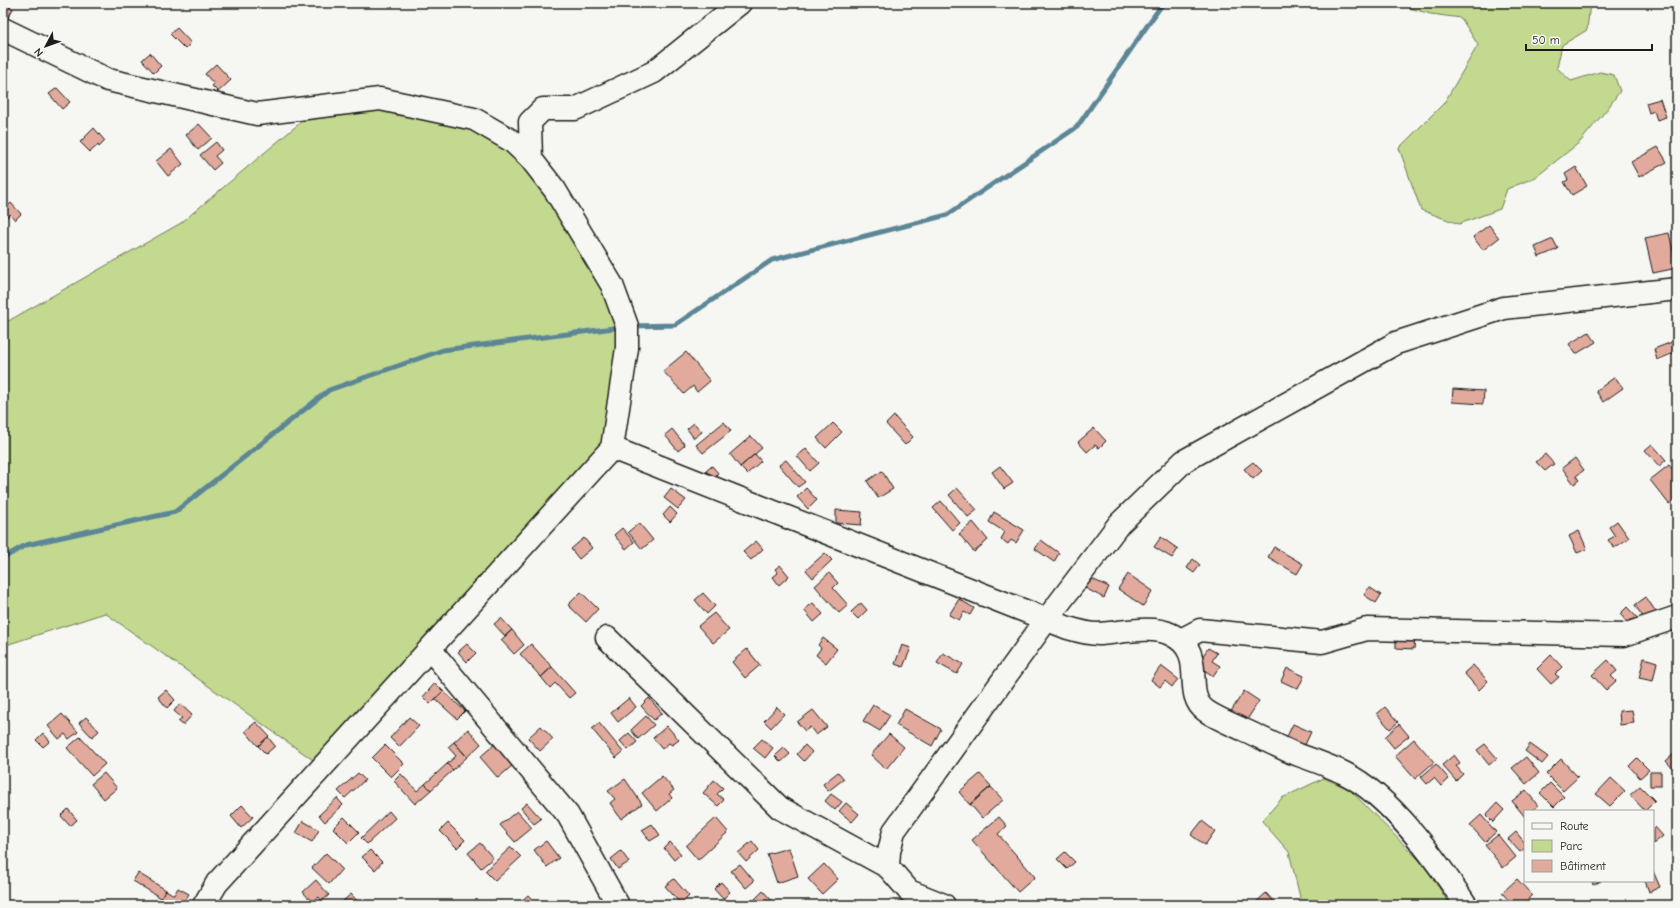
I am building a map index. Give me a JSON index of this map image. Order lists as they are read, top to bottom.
{
  "legend": ["Route", "Parc", "Bâtiment"],
  "scale_bar": "50 m",
  "north": "bottom left"
}
